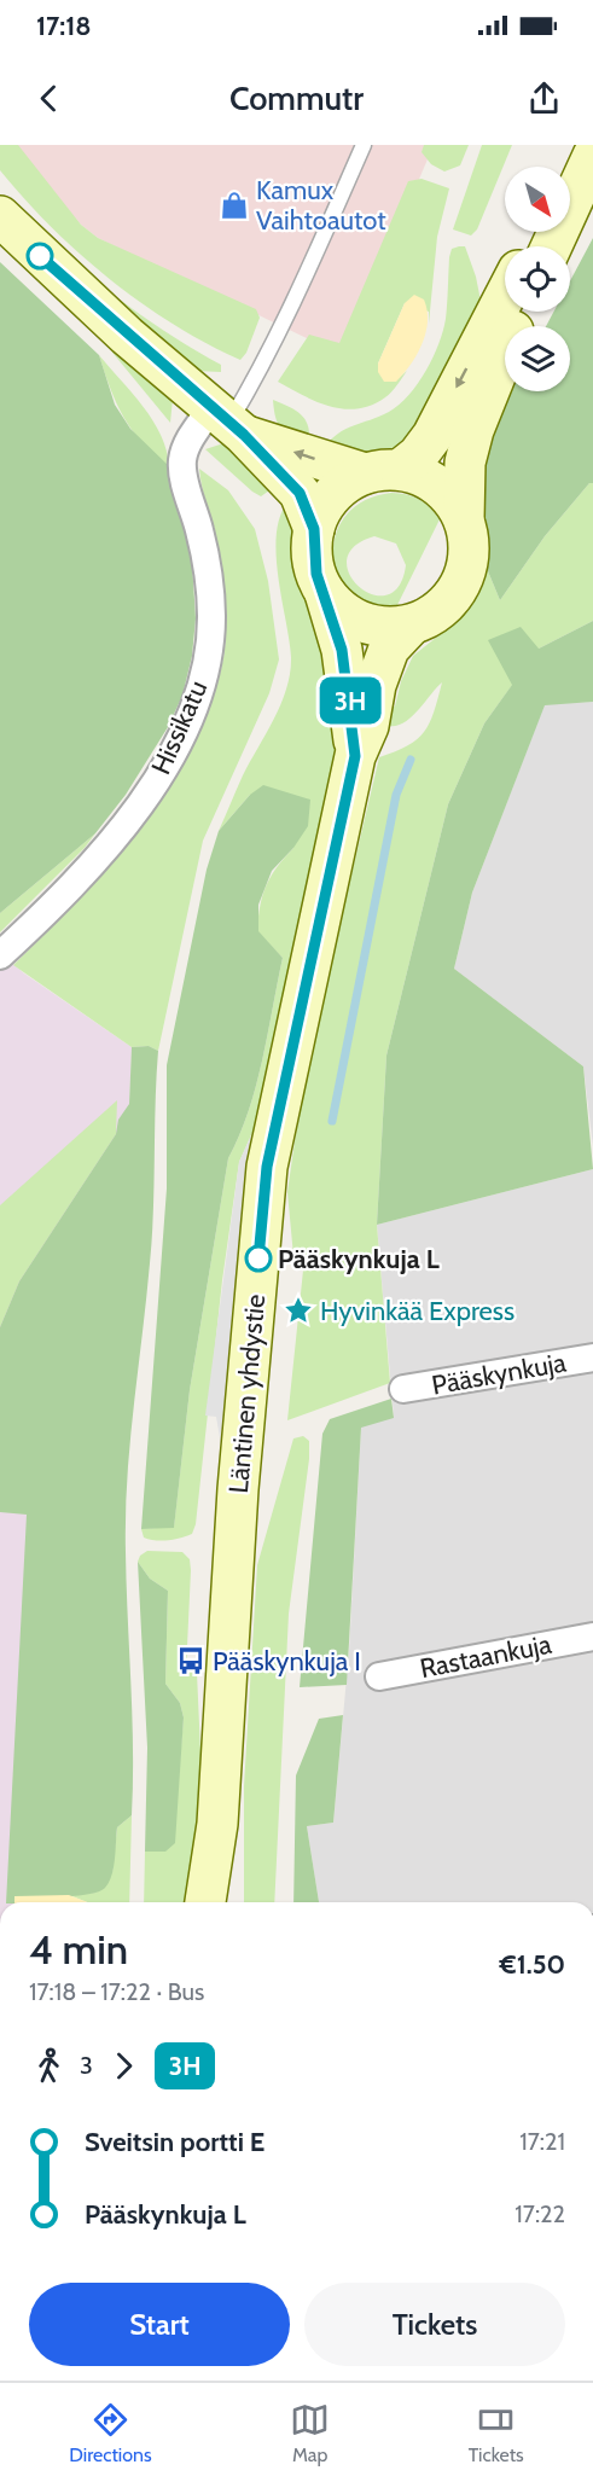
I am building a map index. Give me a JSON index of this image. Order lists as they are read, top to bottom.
{
  "streets": {
    "main road": ["Läntinen yhdystie"],
    "street": ["Hissikatu", "Pääskynkuja", "Rastaankuja"]
  },
  "places": {
    "shop": ["Kamux Vaihtoautot"],
    "other": ["Pääskynkuja L"],
    "place": ["Hyvinkää Express"],
    "bus stop": ["Pääskynkuja I"]
  },
  "lines": ["bus line 3H"],
  "north": "bottom right",
  "page": {
    "status": "17:18",
    "header": "Commutr",
    "on_map": "3H",
    "heading": ["4 min", "17:18 – 17:22 · Bus", "€1.50"],
    "legs": ["3", "3H"],
    "list": [
      {
        "name": "Sveitsin portti E",
        "value": "17:21"
      },
      {
        "name": "Pääskynkuja L",
        "value": "17:22"
      }
    ],
    "buttons": ["Start", "Tickets"],
    "tabs": ["Directions", "Map", "Tickets"]
  }
}
